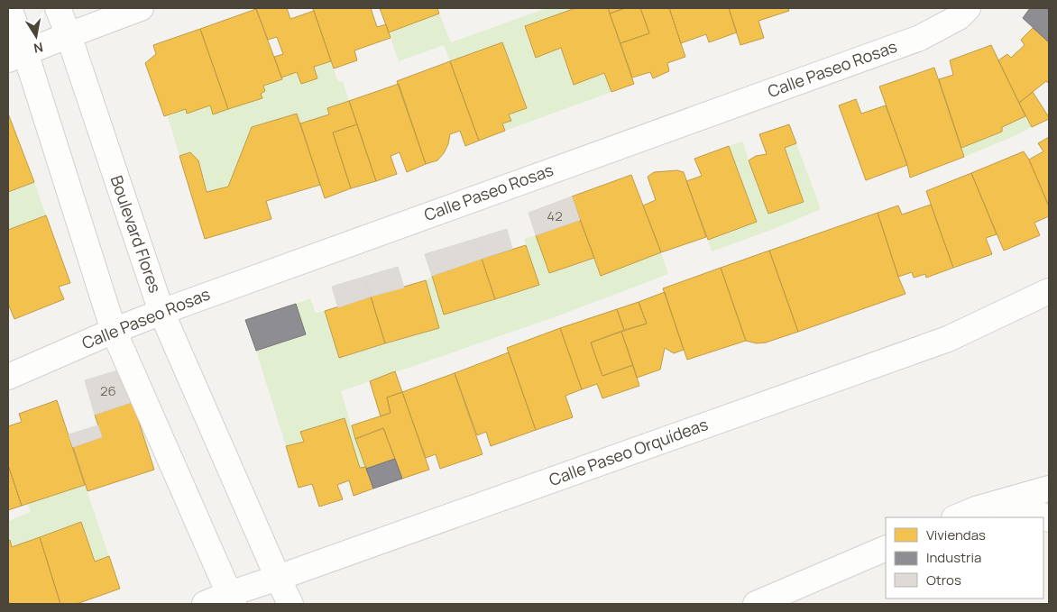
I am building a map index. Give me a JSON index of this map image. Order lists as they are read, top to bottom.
{
  "streets": {
    "street": ["Calle Paseo Rosas", "Boulevard Flores", "Calle Paseo Orquídeas"]
  },
  "crossings": [
    ["Calle Paseo Rosas", "Boulevard Flores"],
    ["Boulevard Flores", "Calle Paseo Orquídeas"]
  ],
  "house_numbers": ["42", "26"],
  "legend": ["Viviendas", "Industria", "Otros"],
  "north": "bottom"
}
